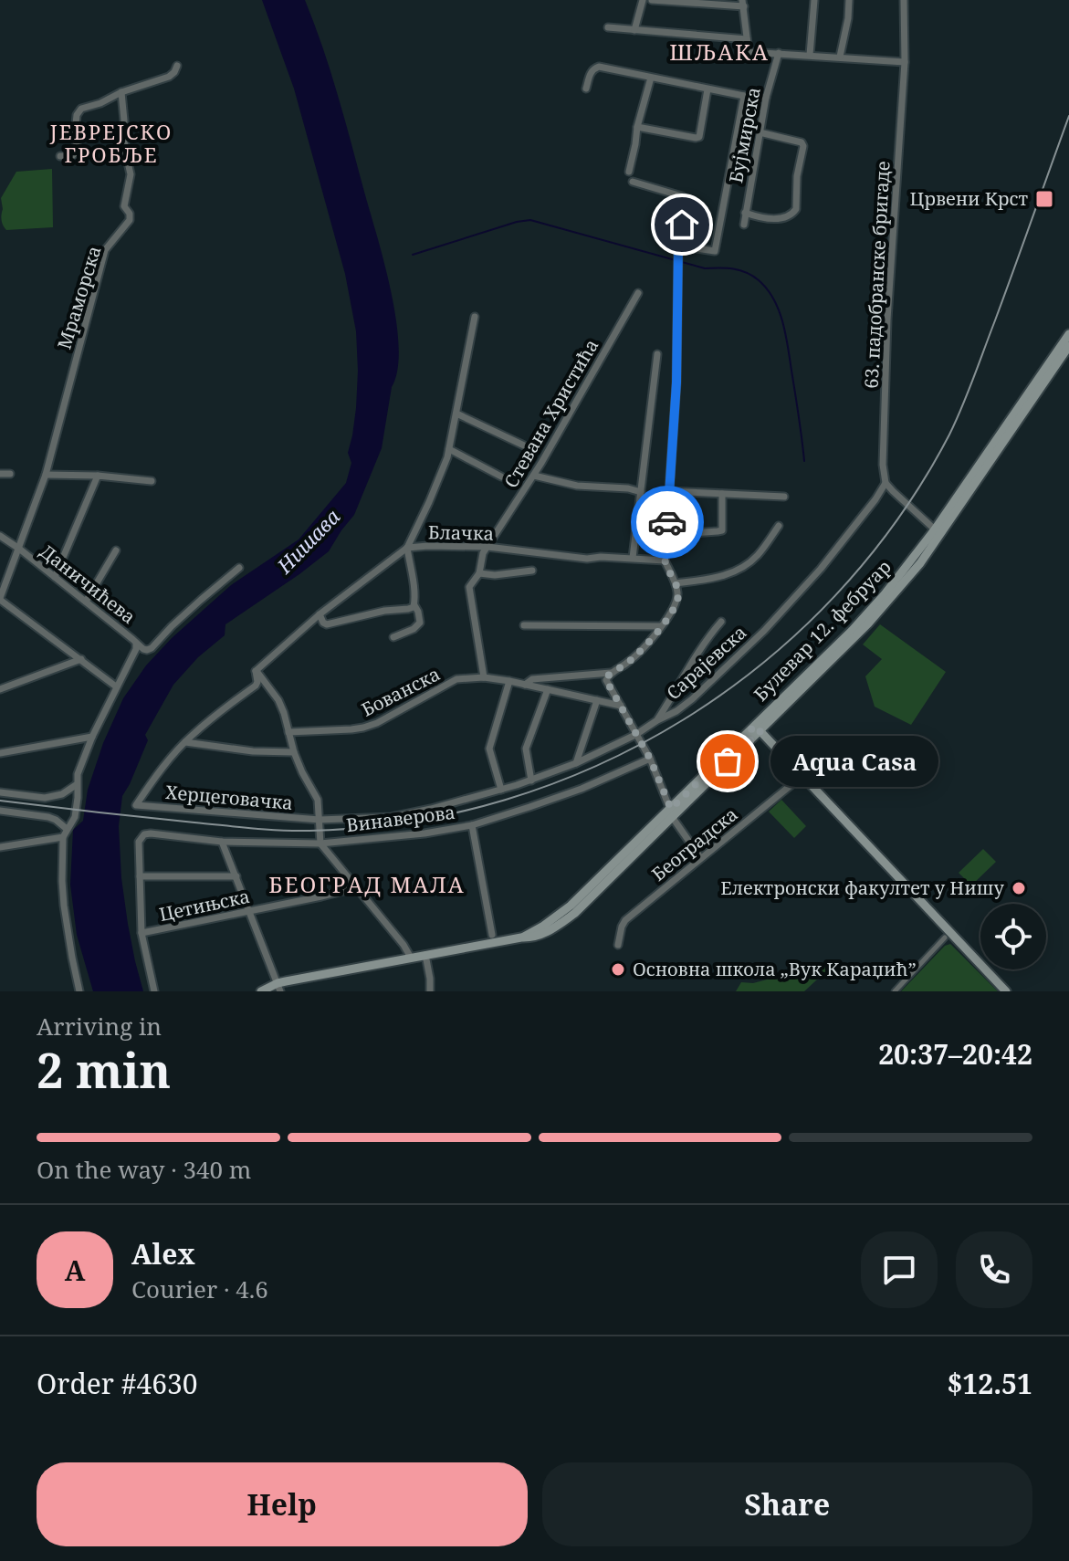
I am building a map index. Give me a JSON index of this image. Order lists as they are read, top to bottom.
{
  "streets": {
    "main road": ["Булевар 12. фебруар"],
    "street": [
      "Бујмирска",
      "63. падобранске бригаде",
      "Мраморска",
      "Стевана Христића",
      "Блачка",
      "Даничићева",
      "Сарајевска",
      "Бованска",
      "Херцеговачка",
      "Винаверова",
      "Београдска",
      "Цетињска"
    ]
  },
  "crossings": [
    ["63. падобранске бригаде", "Сарајевска"],
    ["Мраморска", "Даничићева"],
    ["Стевана Христића", "Блачка"],
    ["Стевана Христића", "Бованска"],
    ["Блачка", "Херцеговачка"],
    ["Сарајевска", "Херцеговачка"]
  ],
  "districts": ["ШЉАКА", "ЈЕВРЕЈСКО ГРОБЉЕ", "БЕОГРАД МАЛА"],
  "water": ["Нишава"],
  "places": {
    "transit": ["Црвени Крст"],
    "other": ["Aqua Casa", "Електронски факултет у Нишу", "Основна школа „Вук Караџић”"]
  },
  "page": {
    "bubble": "Aqua Casa",
    "heading": ["2 min", "Arriving in", "20:37–20:42"],
    "panel": [
      "Alex",
      "Courier · 4.6",
      "Order #4630",
      "$12.51"
    ],
    "bar": "On the way · 340 m",
    "round": "A",
    "buttons": ["Help", "Share"]
  }
}
